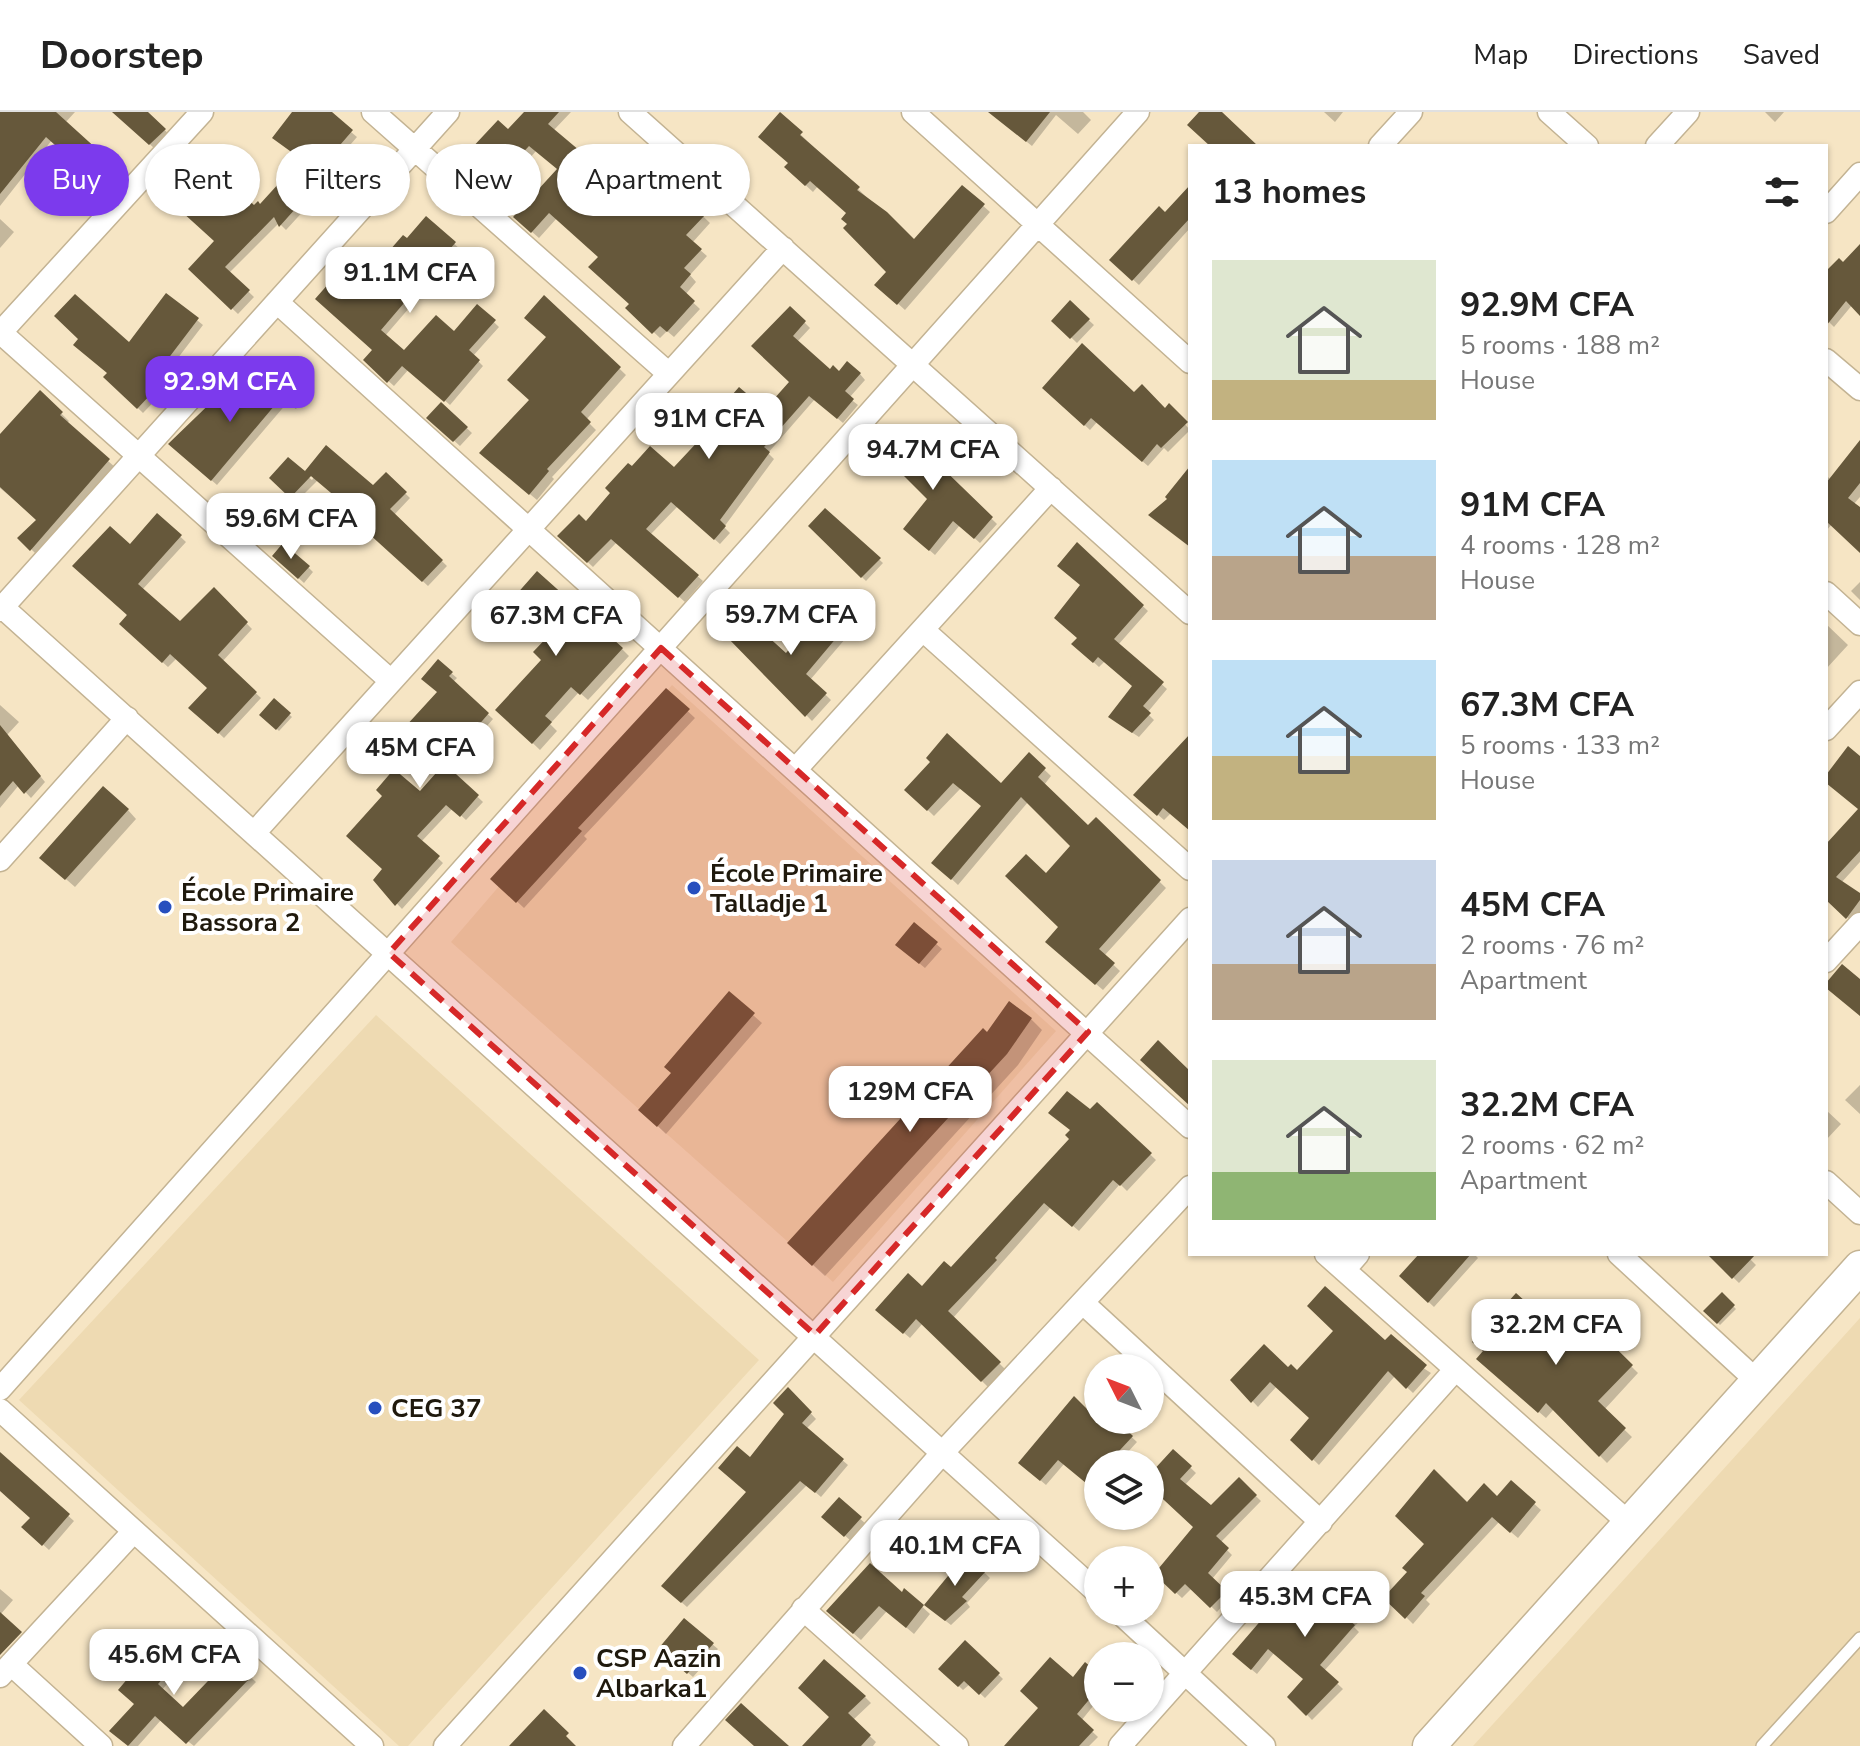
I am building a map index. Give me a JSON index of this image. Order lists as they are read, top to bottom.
{
  "places": [
    "École Primaire Talladje 1",
    "École Primaire Bassora 2",
    "CEG 37",
    "CSP Aazin Albarka1"
  ],
  "north": "top left",
  "page": {
    "header": "Doorstep",
    "nav": ["Map", "Directions", "Saved"],
    "chip": [
      "Buy",
      "Rent",
      "Filters",
      "New",
      "Apartment"
    ],
    "heading": "13 homes",
    "list": [
      {
        "name": "92.9M CFA",
        "note": "5 rooms · 188 m² · House"
      },
      {
        "name": "91M CFA",
        "note": "4 rooms · 128 m² · House"
      },
      {
        "name": "67.3M CFA",
        "note": "5 rooms · 133 m² · House"
      },
      {
        "name": "45M CFA",
        "note": "2 rooms · 76 m² · Apartment"
      },
      {
        "name": "32.2M CFA",
        "note": "2 rooms · 62 m² · Apartment"
      }
    ],
    "price": [
      "91.1M CFA",
      "92.9M CFA",
      "91M CFA",
      "94.7M CFA",
      "59.6M CFA",
      "59.7M CFA",
      "67.3M CFA",
      "45M CFA",
      "129M CFA",
      "32.2M CFA",
      "40.1M CFA",
      "45.3M CFA",
      "45.6M CFA"
    ],
    "map_buttons": ["+", "−"]
  }
}
